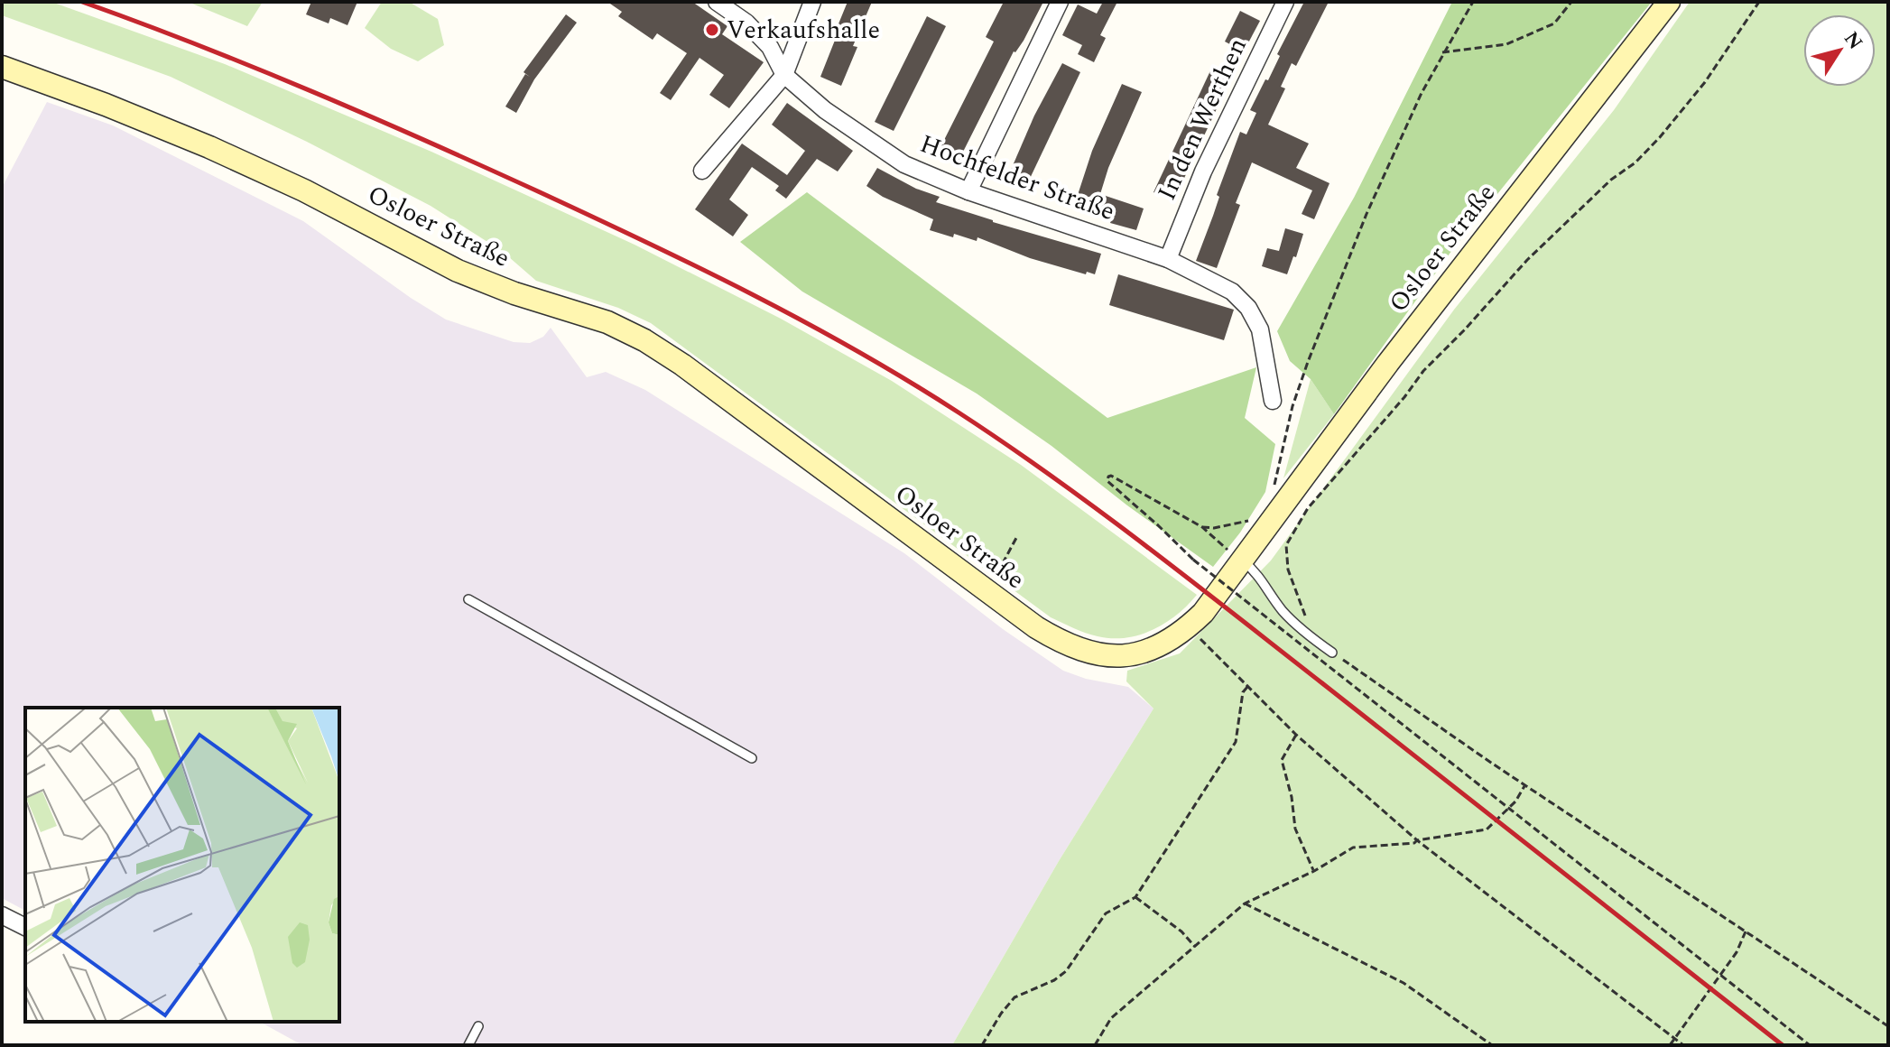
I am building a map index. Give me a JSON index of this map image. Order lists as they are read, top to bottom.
{
  "streets": {
    "main road": ["Osloer Straße"],
    "street": ["In den Werthen", "Hochfelder Straße"]
  },
  "crossings": [
    ["In den Werthen", "Hochfelder Straße"]
  ],
  "places": ["Verkaufshalle"],
  "north": "top right"
}
